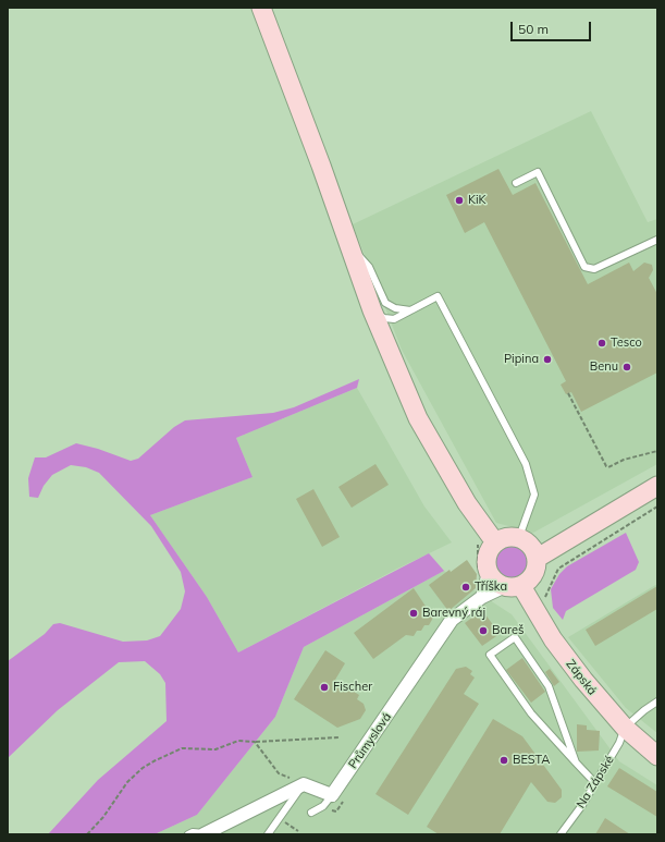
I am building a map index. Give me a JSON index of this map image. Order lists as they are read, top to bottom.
{
  "streets": {
    "main road": ["Zápská"],
    "street": ["Průmyslová"],
    "lane": ["Na Zápské"]
  },
  "crossings": [
    ["Zápská", "Průmyslová"],
    ["Zápská", "Na Zápské"]
  ],
  "places": [
    "KiK",
    "Tesco",
    "Pipina",
    "Benu",
    "Tříška",
    "Barevný ráj",
    "Bareš",
    "Fischer",
    "BESTA"
  ],
  "scale_bar": "50 m"
}
